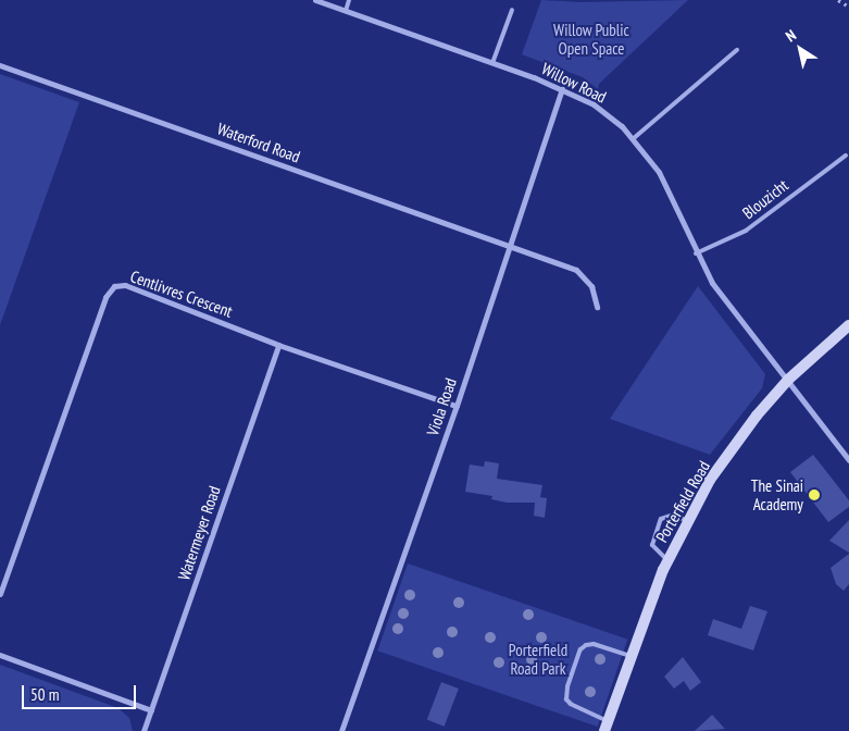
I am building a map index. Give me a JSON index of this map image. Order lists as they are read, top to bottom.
{
  "streets": {
    "street": [
      "Willow Road",
      "Waterford Road",
      "Centlivres Crescent",
      "Viola Road",
      "Porterfield Road",
      "Watermeyer Road"
    ],
    "lane": ["Blouzicht"]
  },
  "crossings": [
    ["Willow Road", "Blouzicht"],
    ["Willow Road", "Viola Road"],
    ["Willow Road", "Porterfield Road"],
    ["Waterford Road", "Viola Road"],
    ["Centlivres Crescent", "Viola Road"],
    ["Centlivres Crescent", "Watermeyer Road"]
  ],
  "parks": ["Willow Public Open Space", "Porterfield Road Park"],
  "places": ["The Sinai Academy"],
  "scale_bar": "50 m",
  "north": "top left"
}
